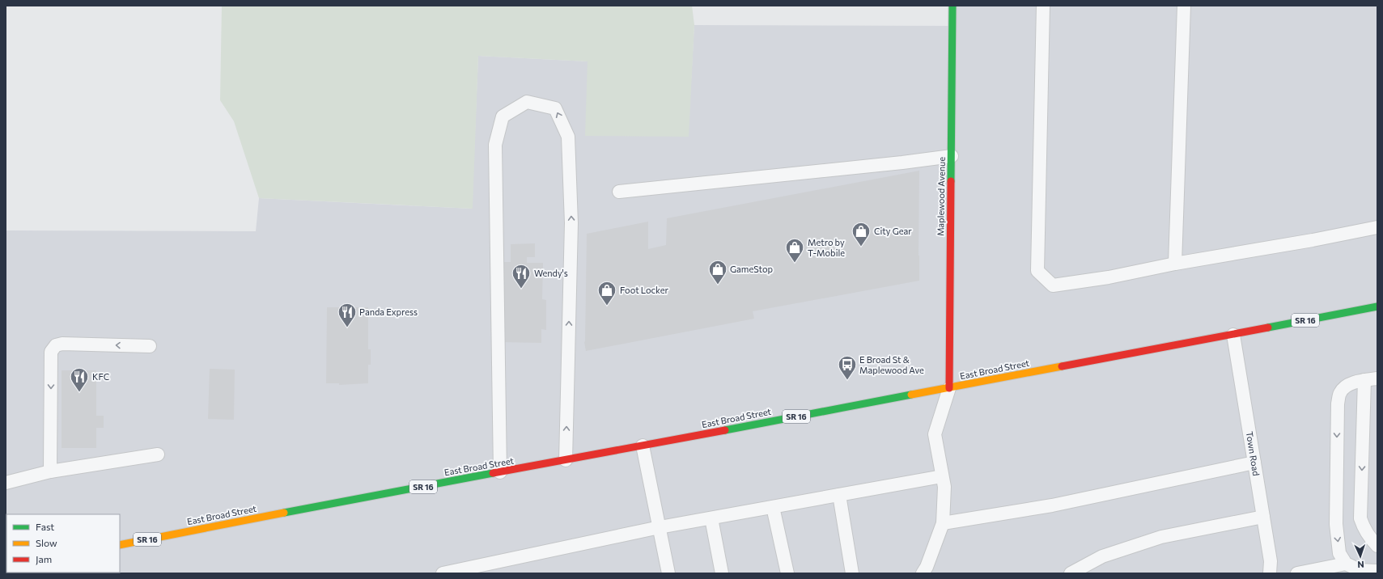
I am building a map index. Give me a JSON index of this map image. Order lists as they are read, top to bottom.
{
  "streets": {
    "main road": ["Maplewood Avenue", "SR 16", "East Broad Street"],
    "lane": ["Town Road"]
  },
  "crossings": [
    ["Maplewood Avenue", "East Broad Street"],
    ["East Broad Street", "Town Road"]
  ],
  "places": {
    "shop": [
      "City Gear",
      "Metro by T-Mobile",
      "GameStop",
      "Foot Locker"
    ],
    "restaurant": ["Wendy's", "Panda Express", "KFC"],
    "bus stop": ["E Broad St & Maplewood Ave"]
  },
  "legend": ["Fast", "Slow", "Jam"],
  "north": "bottom"
}
